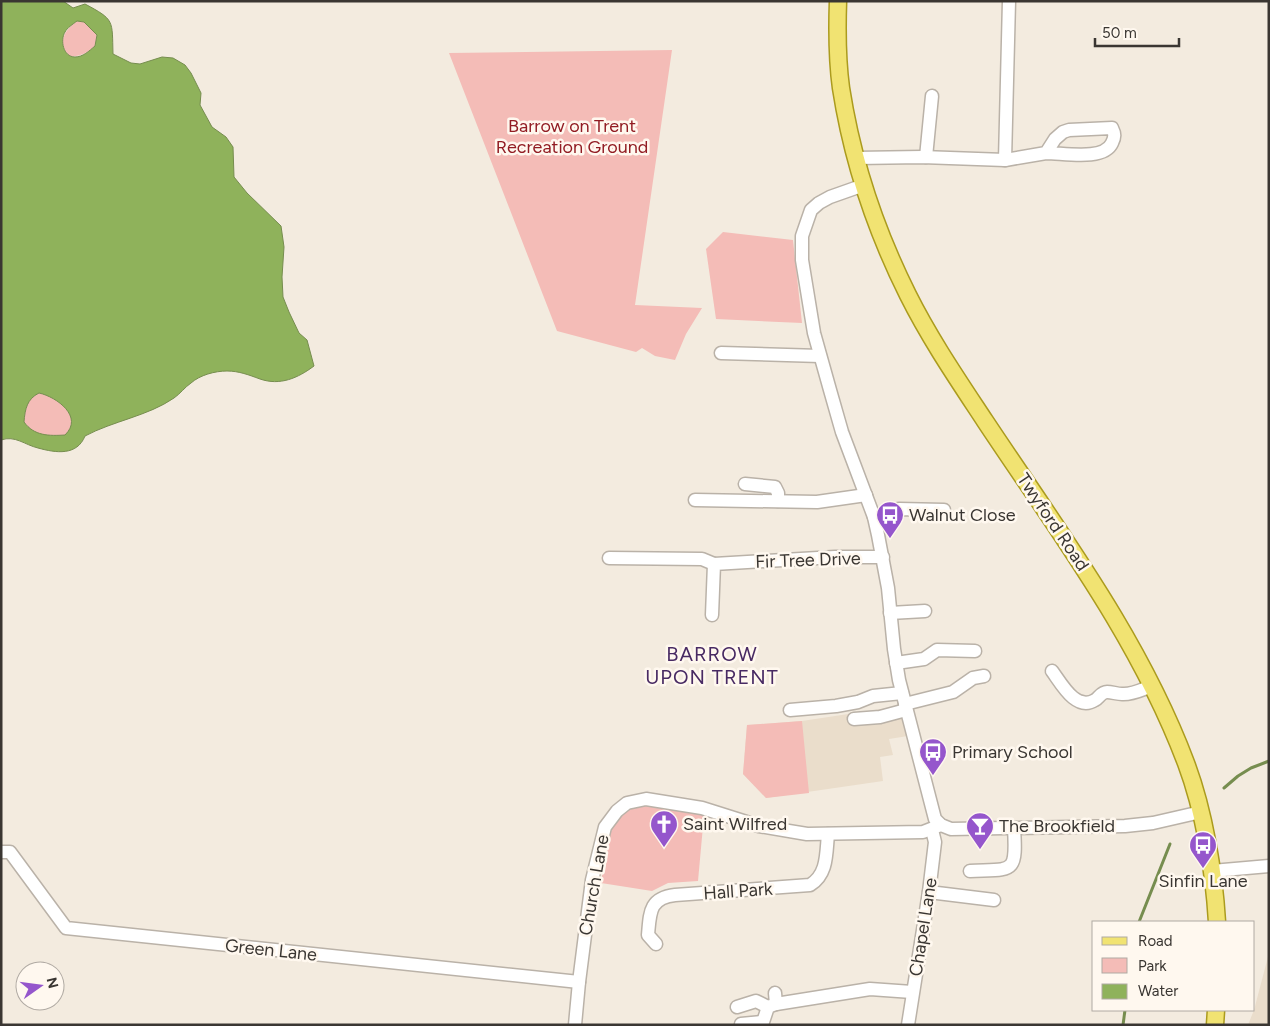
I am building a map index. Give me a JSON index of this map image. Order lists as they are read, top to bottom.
{
  "streets": {
    "main road": ["Twyford Road"],
    "street": [
      "Fir Tree Drive",
      "Church Lane",
      "Hall Park",
      "Chapel Lane",
      "Green Lane"
    ]
  },
  "crossings": [
    ["Twyford Road", "Church Lane"],
    ["Church Lane", "Hall Park"],
    ["Church Lane", "Chapel Lane"],
    ["Church Lane", "Green Lane"]
  ],
  "districts": ["BARROW UPON TRENT"],
  "parks": ["Barrow on Trent Recreation Ground"],
  "places": {
    "bus stop": ["Walnut Close", "Primary School", "Sinfin Lane"],
    "church": ["Saint Wilfred"],
    "bar": ["The Brookfield"]
  },
  "legend": ["Road", "Park", "Water"],
  "scale_bar": "50 m",
  "north": "right"
}
